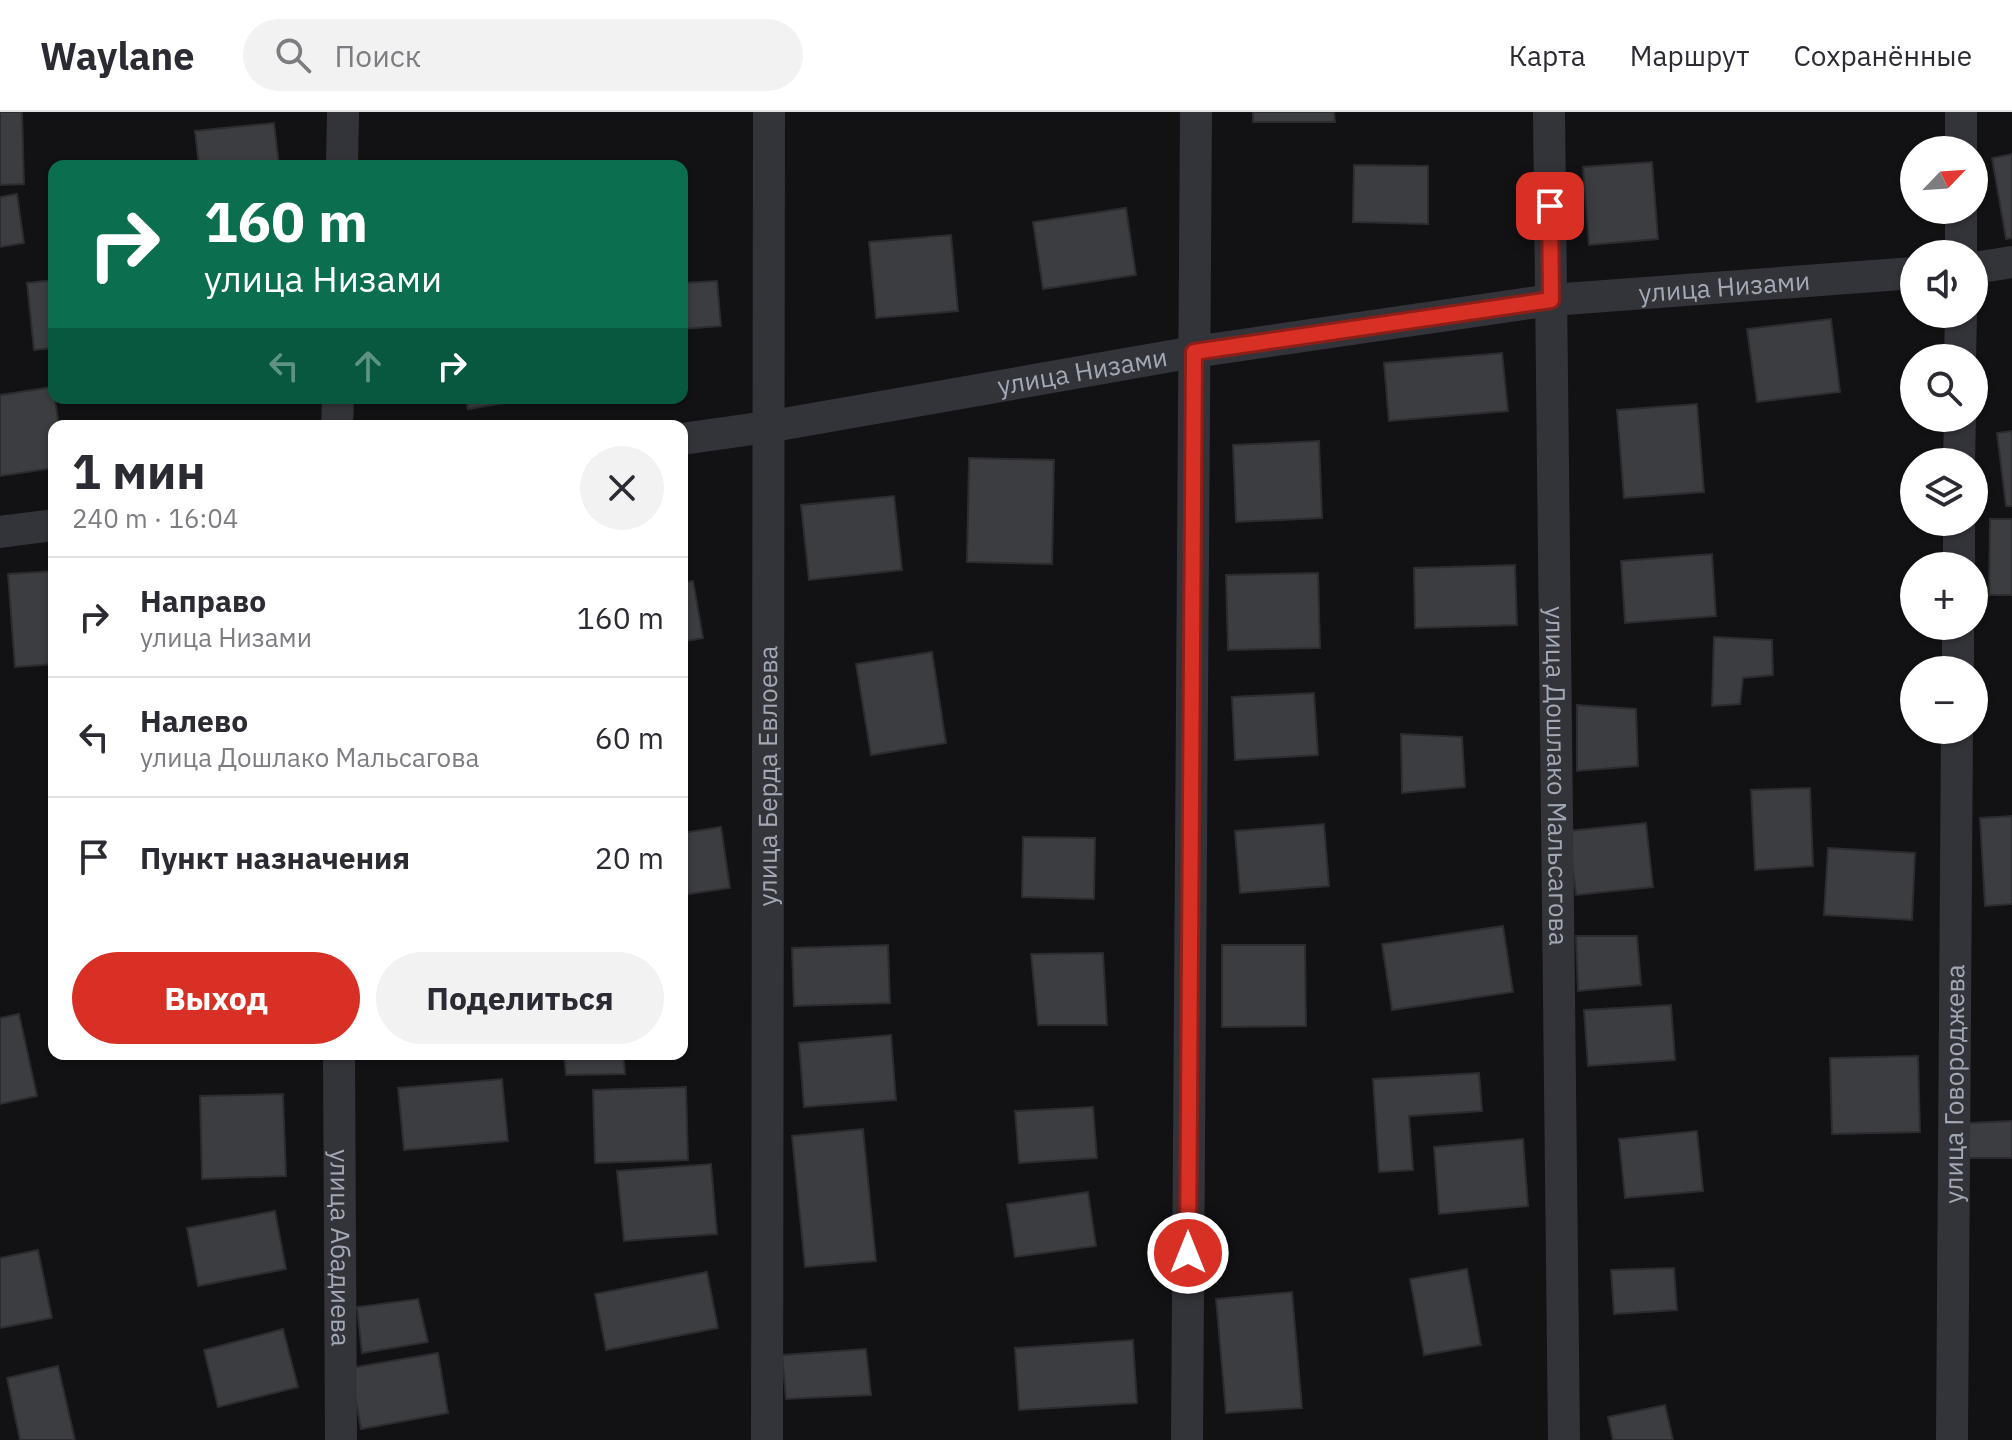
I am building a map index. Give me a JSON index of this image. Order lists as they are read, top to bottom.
{
  "streets": {
    "street": [
      "улица Низами",
      "улица Берда Евлоева",
      "улица Дошлако Мальсагова",
      "улица Говороджева",
      "улица Абадиева"
    ]
  },
  "crossings": [
    ["улица Низами", "улица Берда Евлоева"],
    ["улица Низами", "улица Дошлако Мальсагова"]
  ],
  "north": "top right",
  "page": {
    "header": "Waylane",
    "search": "Поиск",
    "nav": ["Карта", "Маршрут", "Сохранённые"],
    "map_buttons": ["+", "−"],
    "turn": ["160 m", "улица Низами"],
    "heading": ["1 мин", "240 m · 16:04"],
    "list": [
      {
        "name": "Направо",
        "note": "улица Низами",
        "value": "160 m"
      },
      {
        "name": "Налево",
        "note": "улица Дошлако Мальсагова",
        "value": "60 m"
      },
      {
        "name": "Пункт назначения",
        "value": "20 m"
      }
    ],
    "buttons": ["Выход", "Поделиться"]
  }
}
